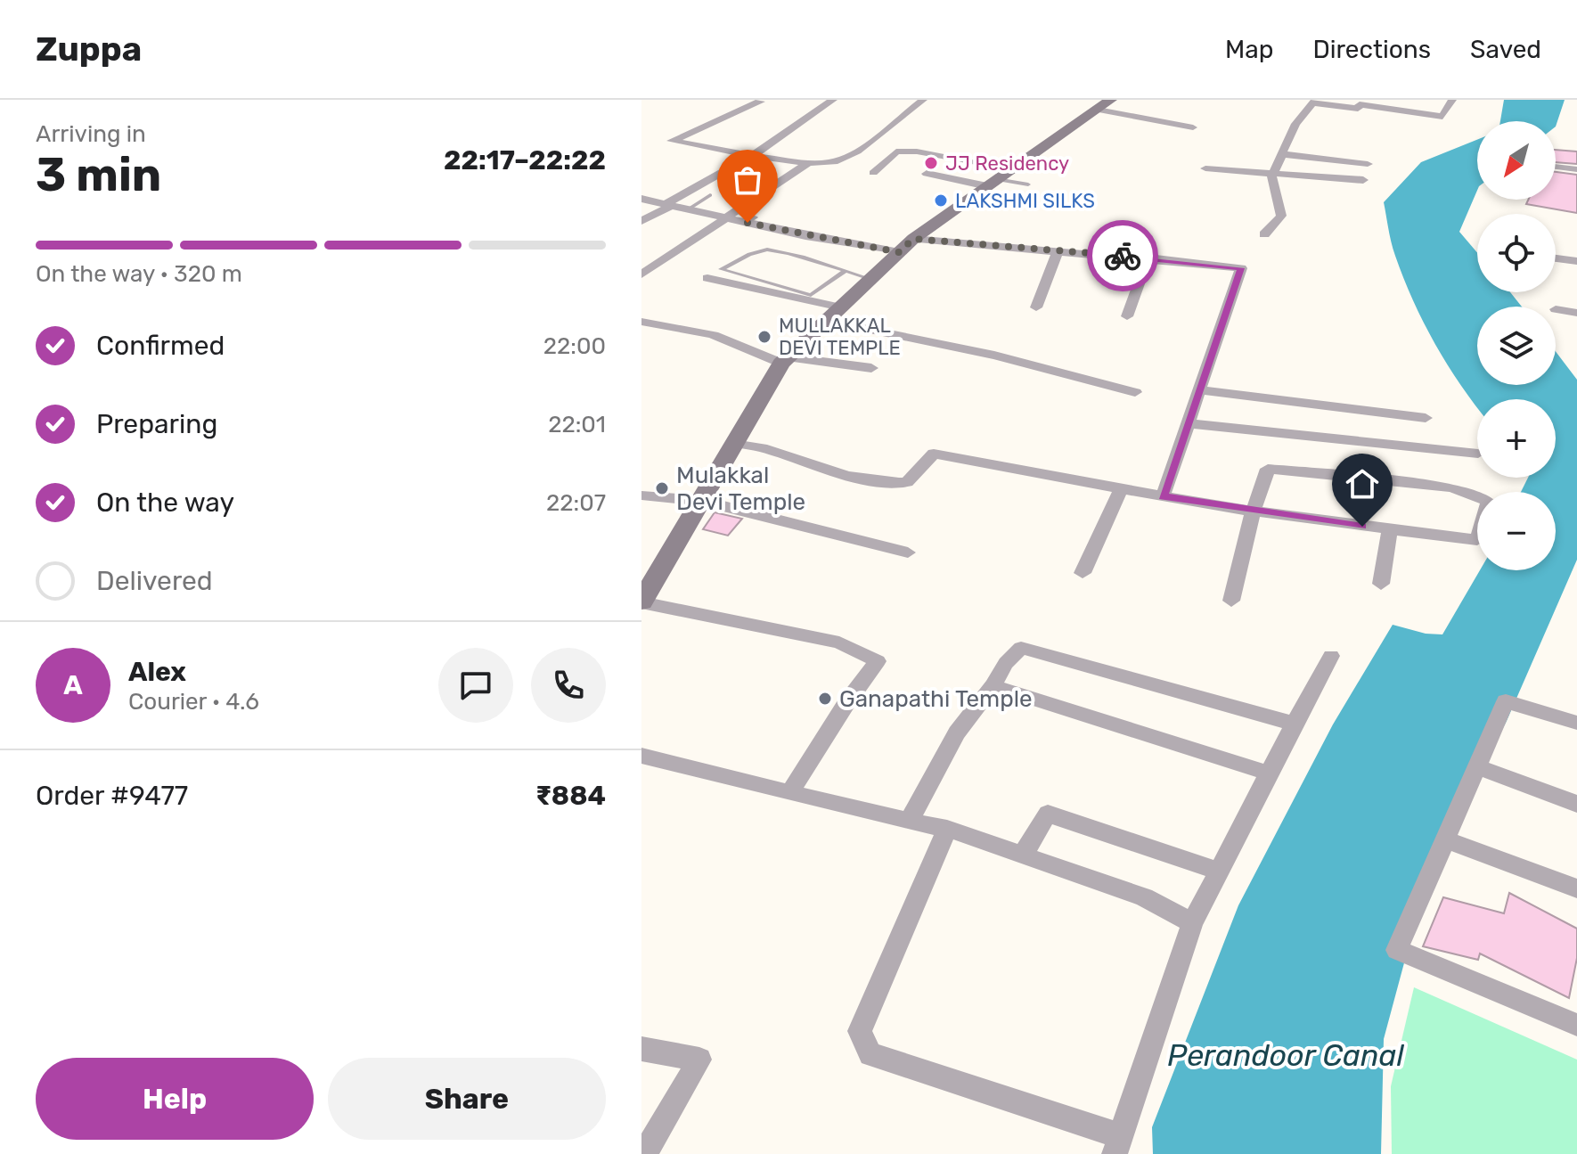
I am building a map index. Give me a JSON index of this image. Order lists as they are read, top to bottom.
{
  "water": ["Perandoor Canal"],
  "places": [
    "JJ Residency",
    "LAKSHMI SILKS",
    "MULLAKKAL DEVI TEMPLE",
    "Mulakkal Devi Temple",
    "Ganapathi Temple"
  ],
  "north": "bottom left",
  "page": {
    "header": "Zuppa",
    "nav": ["Map", "Directions", "Saved"],
    "heading": ["3 min", "Arriving in", "22:17–22:22"],
    "panel": [
      "Alex",
      "Courier · 4.6",
      "Order #9477",
      "₹884"
    ],
    "map_buttons": ["+", "−"],
    "bar": "On the way · 320 m",
    "list": [
      ["Confirmed", "22:00"],
      ["Preparing", "22:01"],
      ["On the way", "22:07"],
      "Delivered"
    ],
    "round": "A",
    "buttons": ["Help", "Share"]
  }
}
